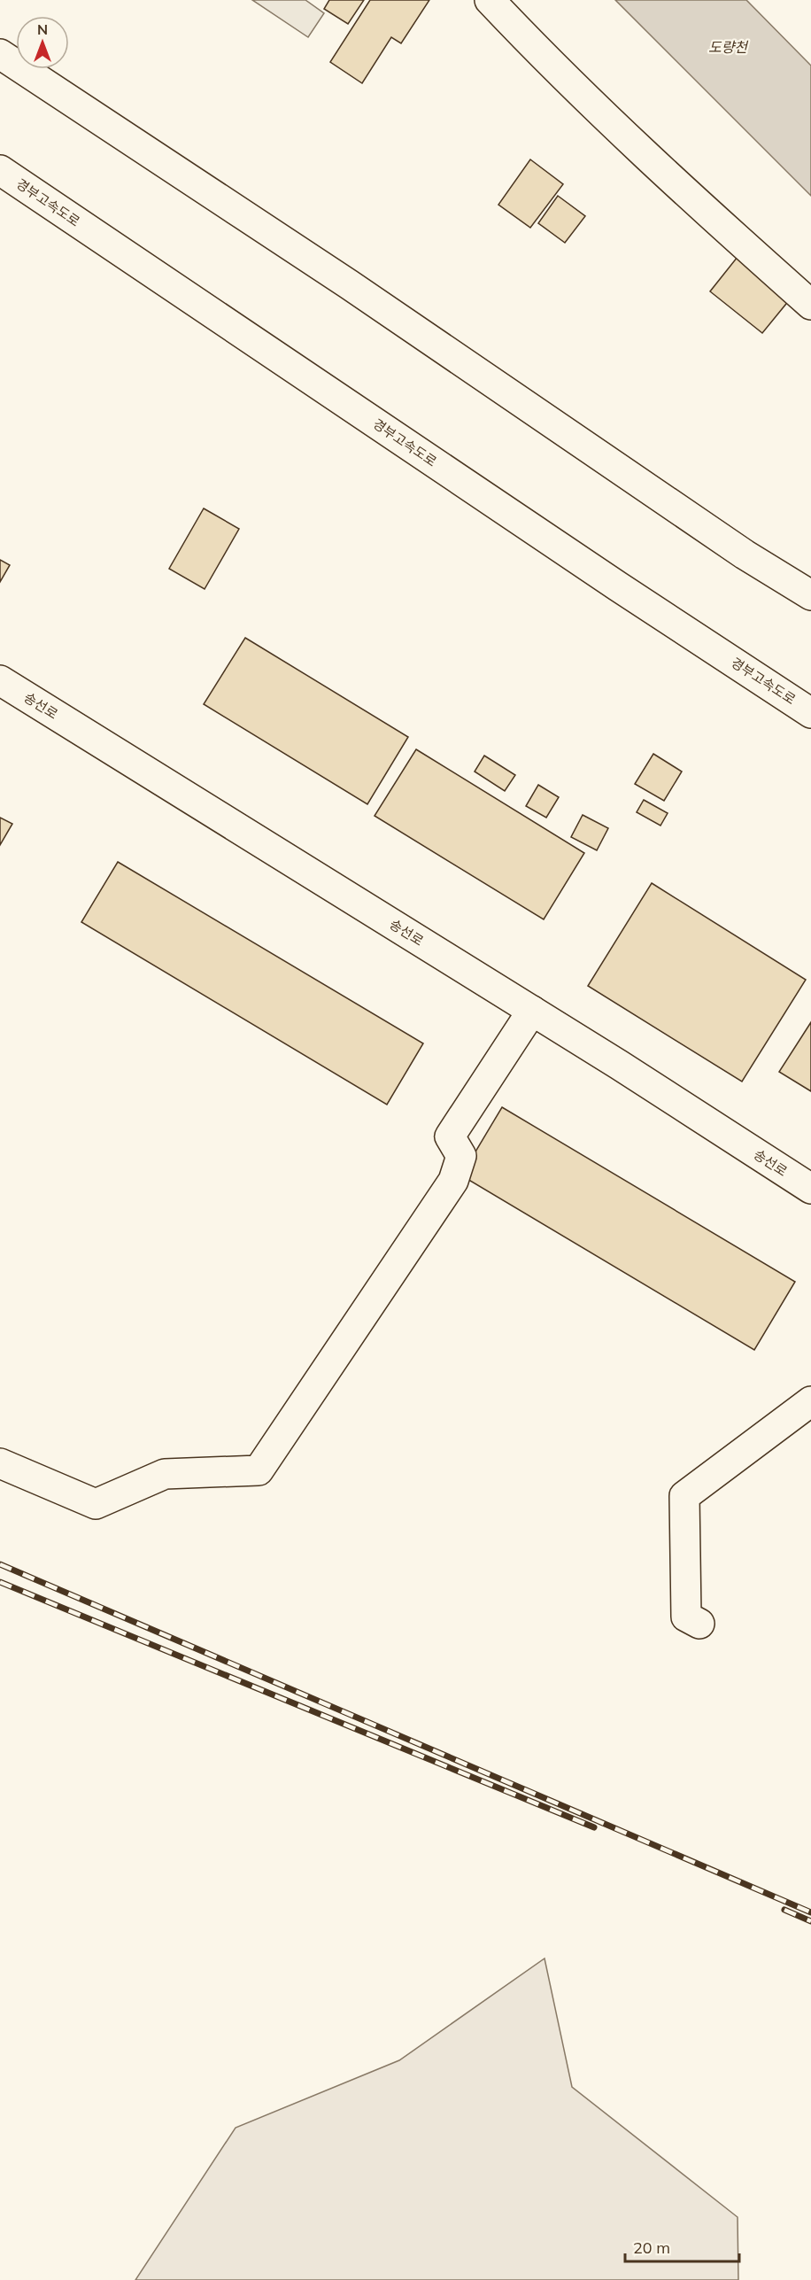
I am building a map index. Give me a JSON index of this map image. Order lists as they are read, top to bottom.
{
  "streets": {
    "main road": ["경부고속도로", "송선로"]
  },
  "water": ["도량천"],
  "scale_bar": "20 m",
  "north": "top"
}
